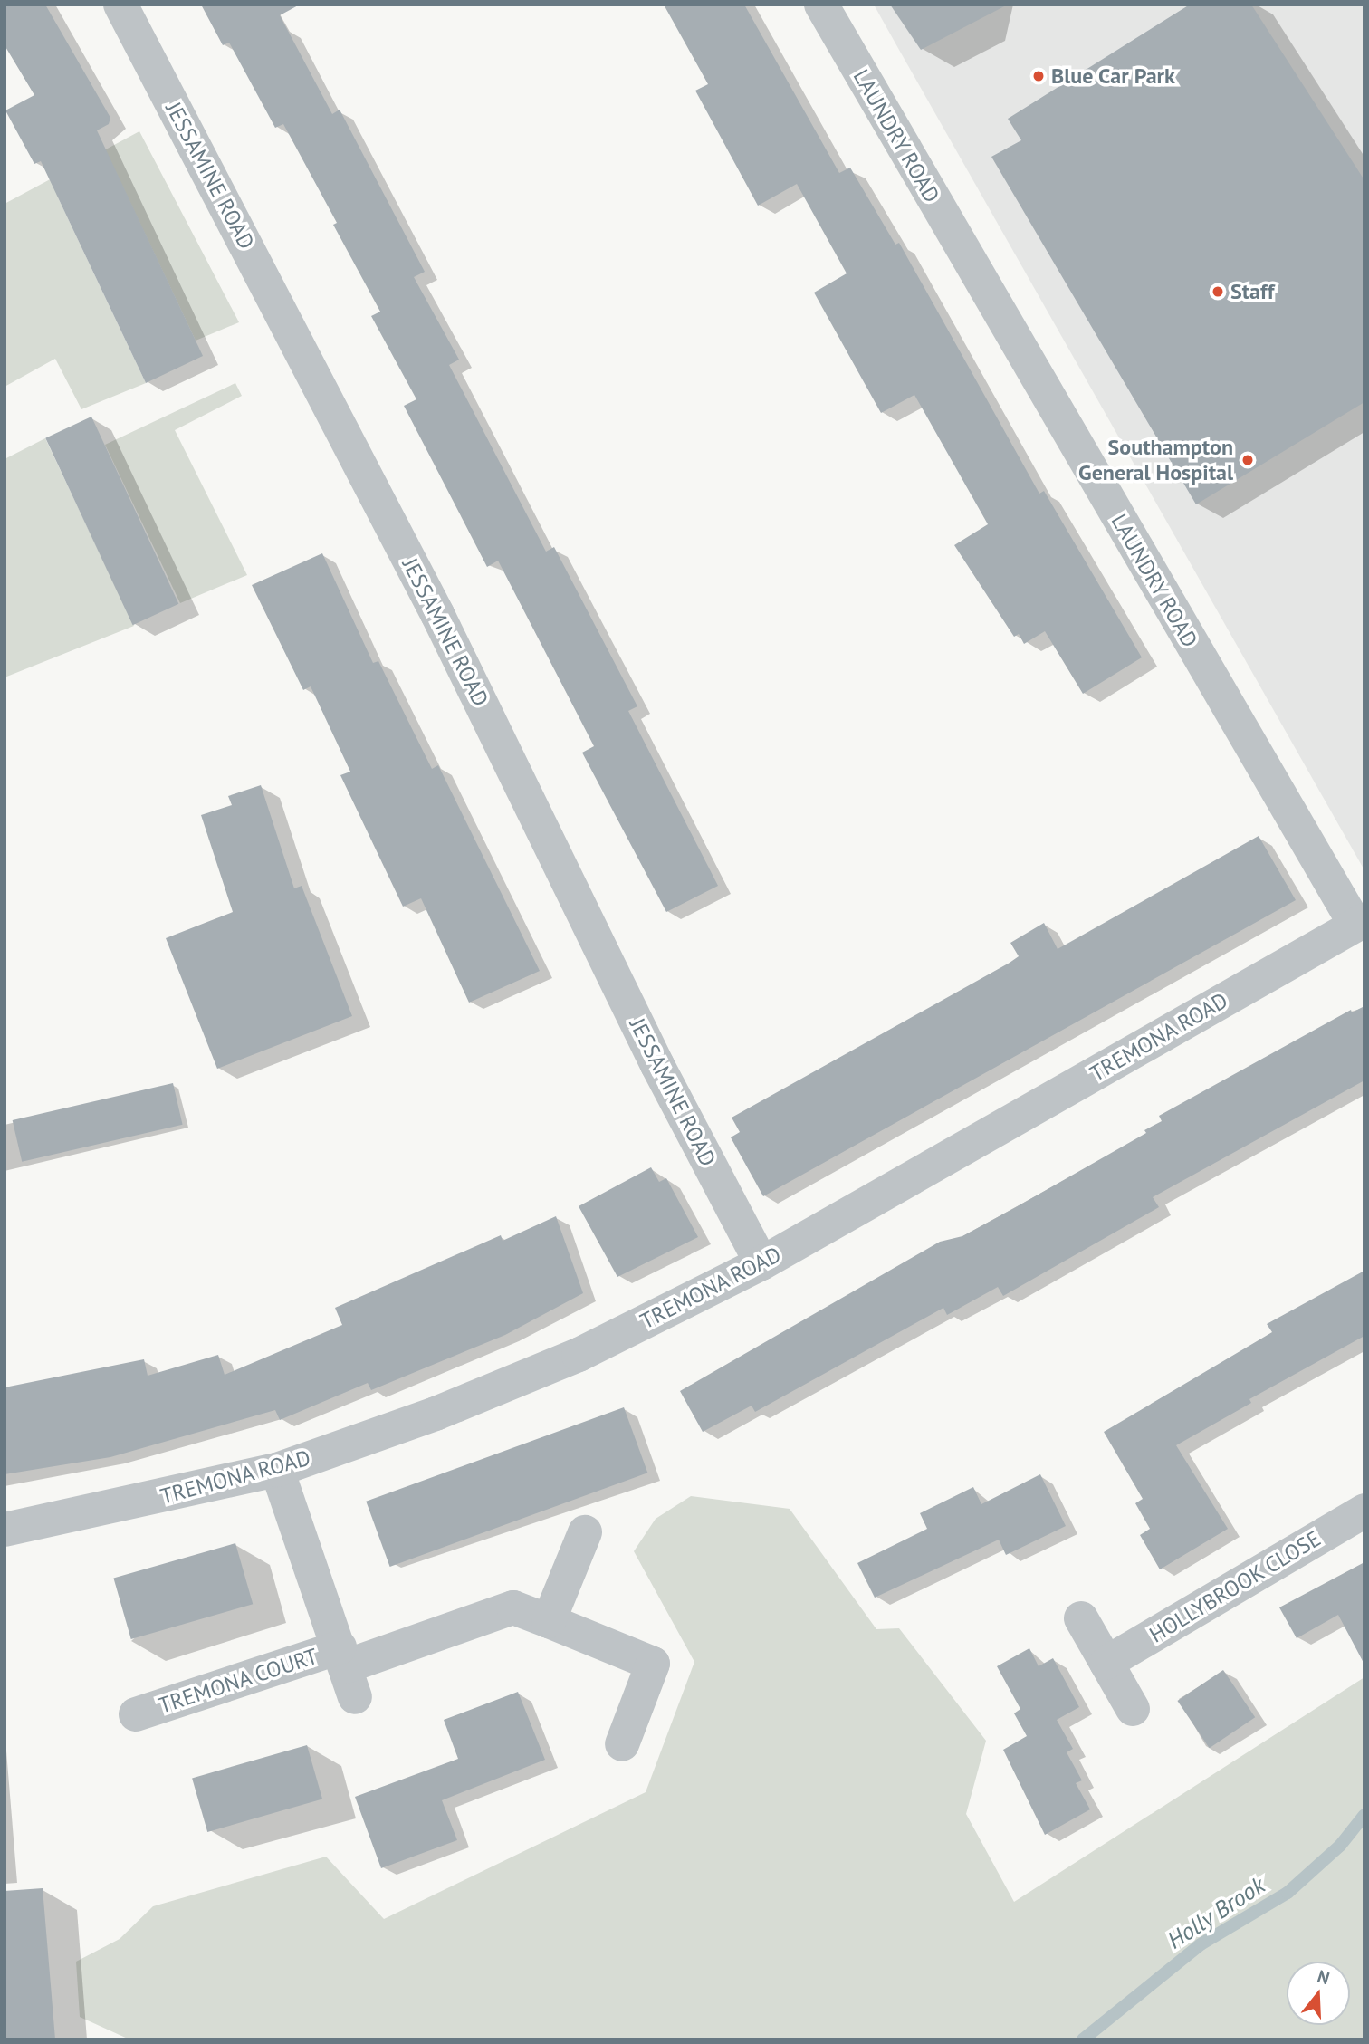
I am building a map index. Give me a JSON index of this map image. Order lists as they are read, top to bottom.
{
  "streets": {
    "street": [
      "LAUNDRY ROAD",
      "JESSAMINE ROAD",
      "TREMONA ROAD",
      "HOLLYBROOK CLOSE",
      "TREMONA COURT"
    ]
  },
  "crossings": [
    ["LAUNDRY ROAD", "TREMONA ROAD"],
    ["JESSAMINE ROAD", "TREMONA ROAD"],
    ["TREMONA ROAD", "TREMONA COURT"]
  ],
  "water": ["Holly Brook"],
  "places": ["Blue Car Park", "Staff", "Southampton General Hospital"],
  "north": "top"
}
